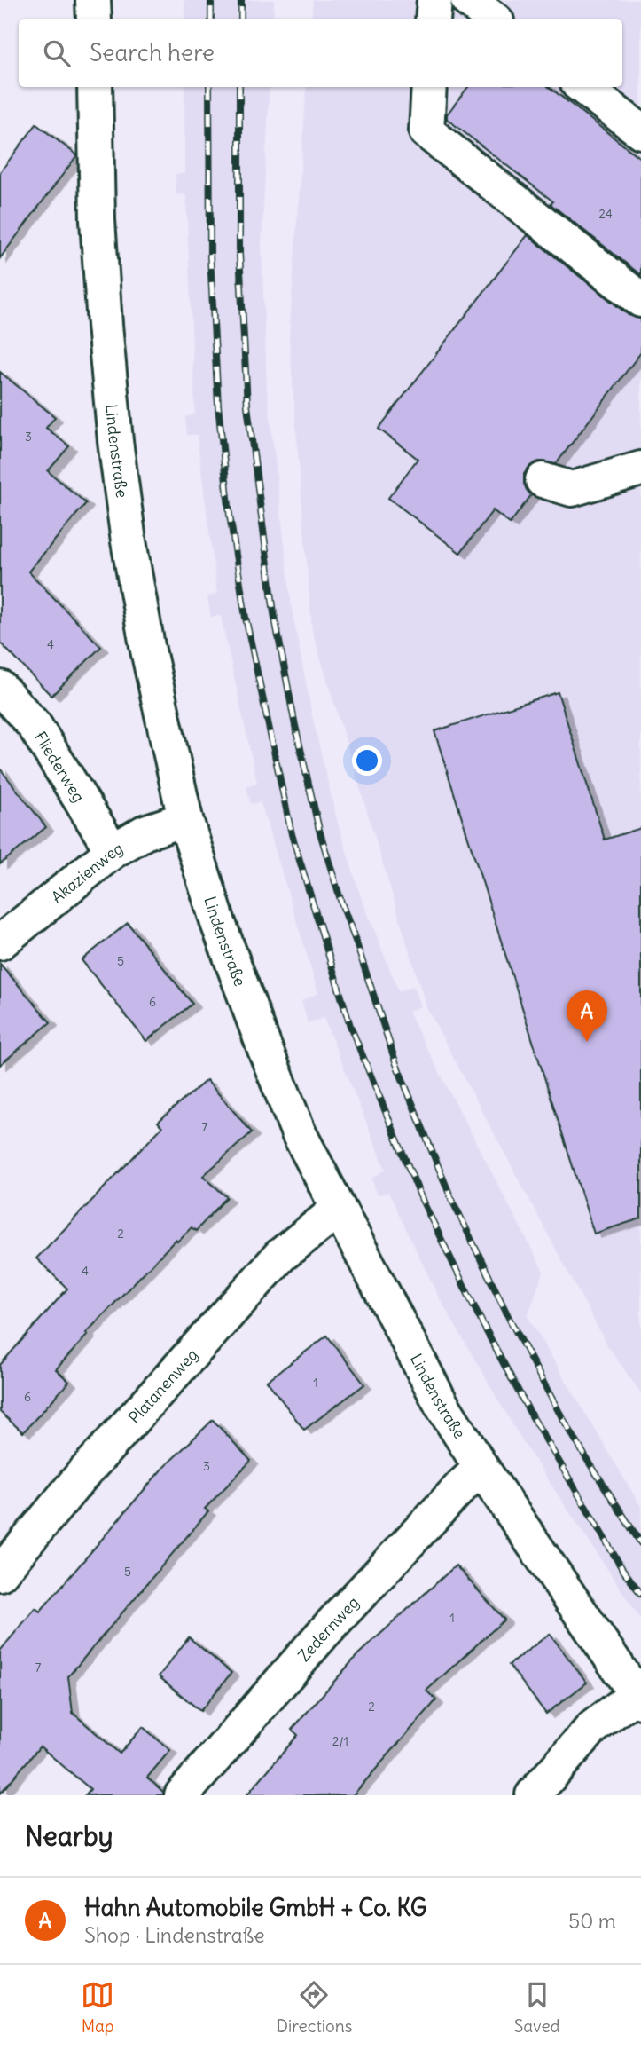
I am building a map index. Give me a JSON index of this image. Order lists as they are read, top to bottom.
{
  "streets": {
    "street": [
      "Lindenstraße",
      "Fliederweg",
      "Akazienweg",
      "Platanenweg",
      "Zedernweg"
    ]
  },
  "crossings": [
    ["Lindenstraße", "Akazienweg"],
    ["Lindenstraße", "Platanenweg"],
    ["Lindenstraße", "Zedernweg"],
    ["Fliederweg", "Akazienweg"]
  ],
  "house_numbers": [
    "24",
    "3",
    "4",
    "5",
    "6",
    "7",
    "2",
    "4",
    "1",
    "6",
    "3",
    "5",
    "1",
    "7",
    "2",
    "2/1"
  ],
  "page": {
    "search": "Search here",
    "pins": "A",
    "heading": "Nearby",
    "list": [
      {
        "mark": "A",
        "name": "Hahn Automobile GmbH + Co. KG",
        "note": "Shop · Lindenstraße",
        "value": "50 m"
      }
    ],
    "nav": ["Map", "Directions", "Saved"]
  }
}
